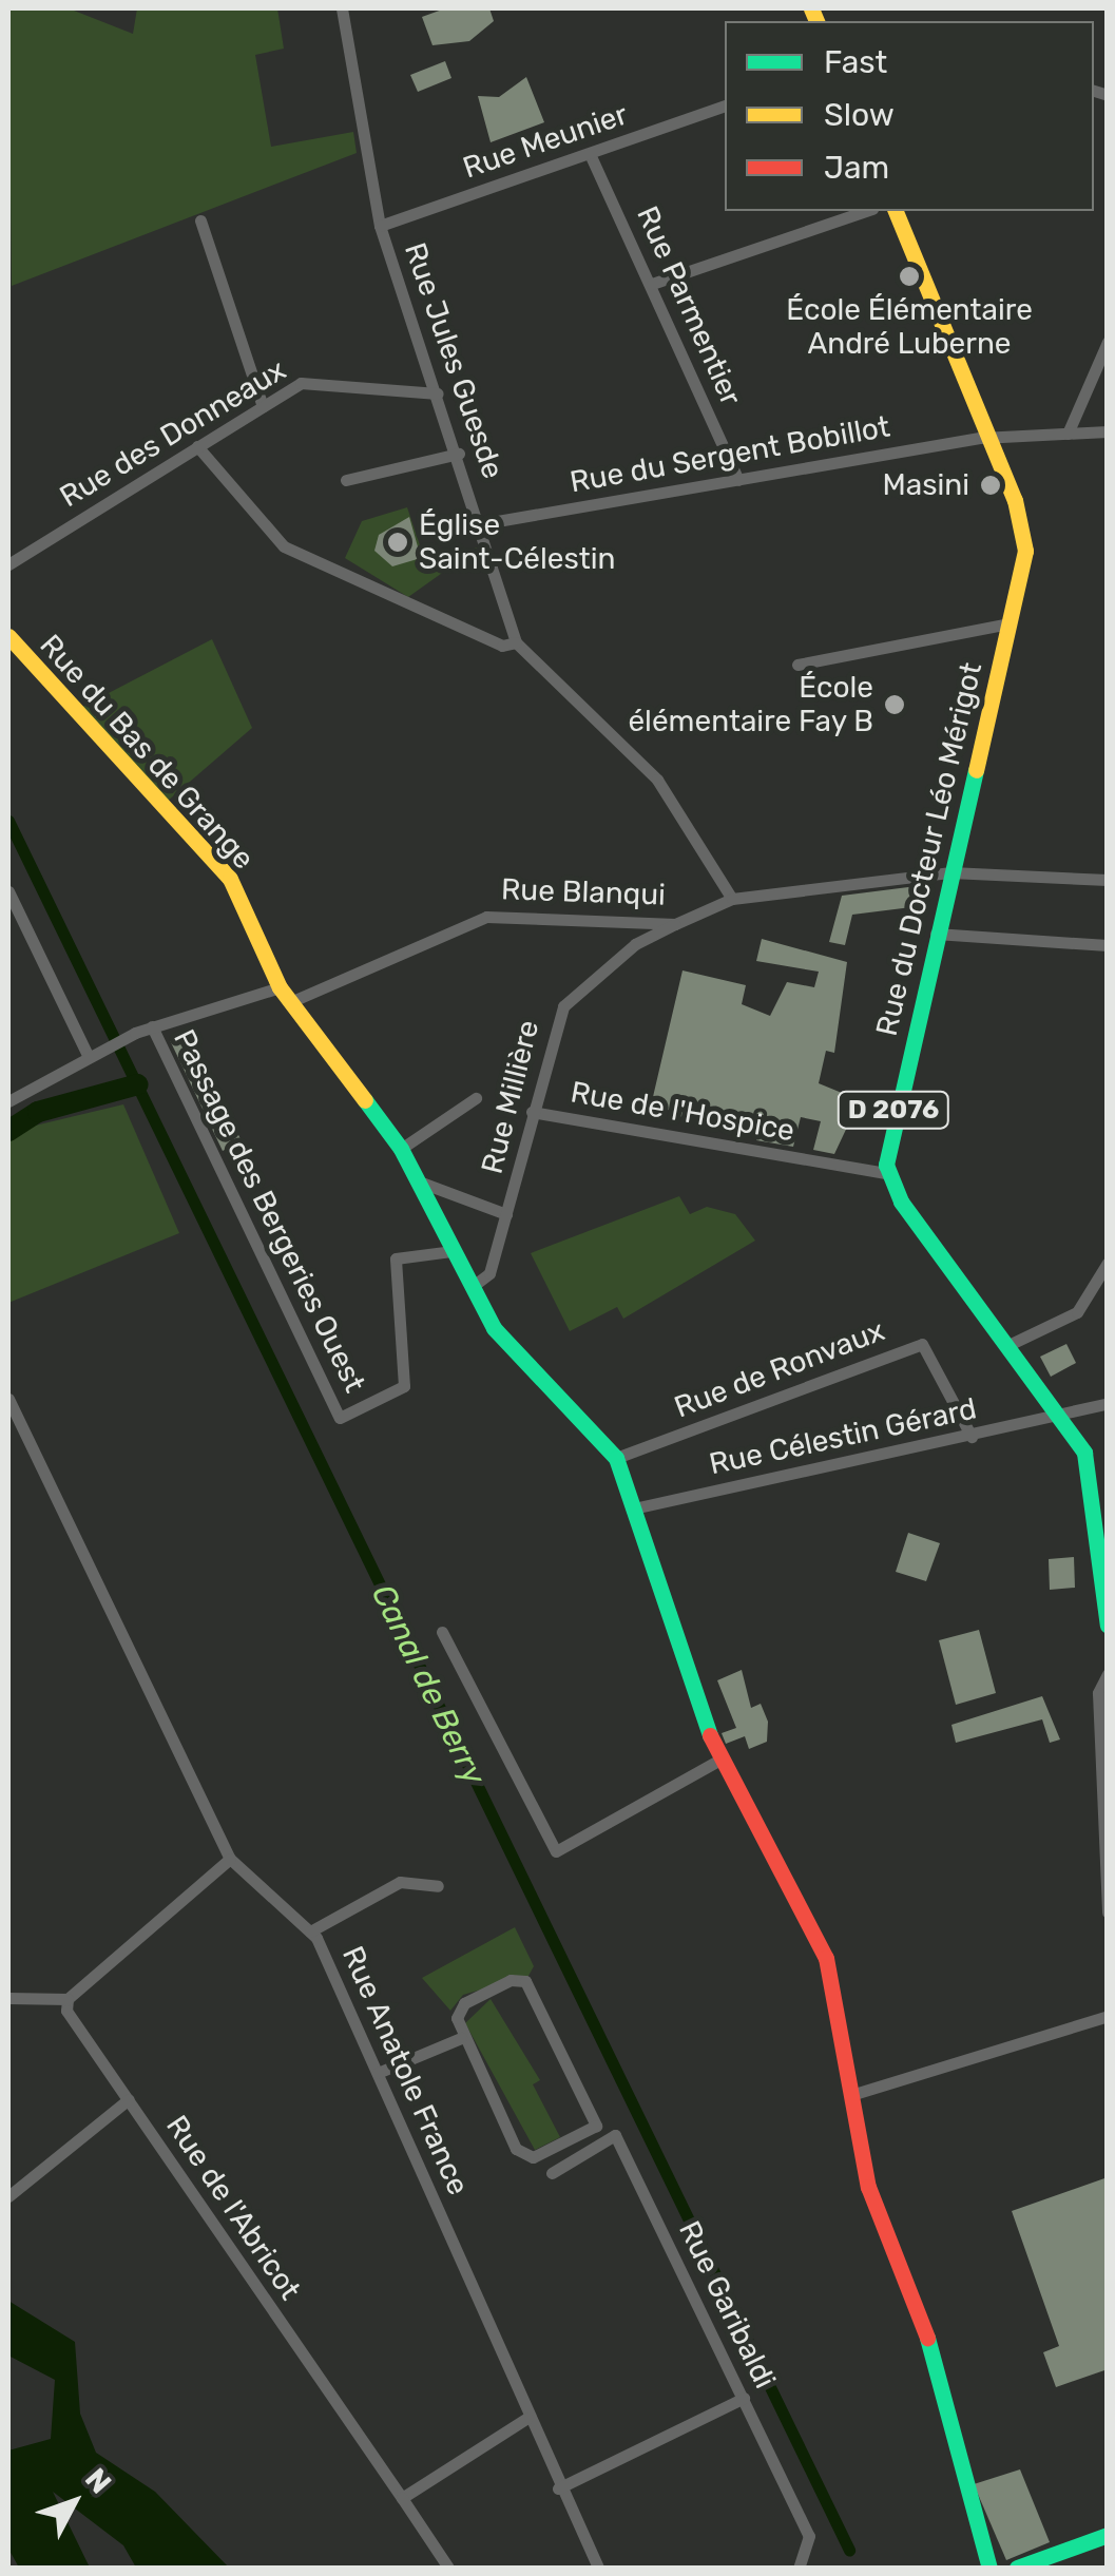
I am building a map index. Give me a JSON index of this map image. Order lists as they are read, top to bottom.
{
  "streets": {
    "street": [
      "Rue Meunier",
      "Rue Parmentier",
      "Rue Jules Guesde",
      "Rue des Donneaux",
      "Rue du Sergent Bobillot",
      "Rue du Bas de Grange",
      "Rue du Docteur Léo Mérigot",
      "Rue Blanqui",
      "Rue Millière",
      "D 2076",
      "Rue de l'Hospice",
      "Passage des Bergeries Ouest",
      "Rue de Ronvaux",
      "Rue Célestin Gérard",
      "Rue Anatole France",
      "Rue de l'Abricot",
      "Rue Garibaldi"
    ]
  },
  "crossings": [
    ["Rue Meunier", "Rue Parmentier"],
    ["Rue Meunier", "Rue Jules Guesde"],
    ["Rue Parmentier", "Rue du Sergent Bobillot"],
    ["Rue Jules Guesde", "Rue des Donneaux"],
    ["Rue Jules Guesde", "Rue du Sergent Bobillot"],
    ["Rue Jules Guesde", "Rue Blanqui"],
    ["Rue du Sergent Bobillot", "Rue du Docteur Léo Mérigot"],
    ["Rue du Sergent Bobillot", "D 2076"],
    ["Rue du Bas de Grange", "Rue Blanqui"],
    ["Rue du Bas de Grange", "Rue Millière"],
    ["Rue du Bas de Grange", "Passage des Bergeries Ouest"],
    ["Rue du Bas de Grange", "Rue de Ronvaux"],
    ["Rue du Bas de Grange", "Rue Célestin Gérard"],
    ["Rue du Docteur Léo Mérigot", "Rue Blanqui"],
    ["Rue du Docteur Léo Mérigot", "D 2076"],
    ["Rue du Docteur Léo Mérigot", "Rue de l'Hospice"],
    ["Rue Blanqui", "Rue Millière"],
    ["Rue Millière", "Rue de l'Hospice"],
    ["D 2076", "Rue de l'Hospice"],
    ["D 2076", "Rue Célestin Gérard"],
    ["Rue de Ronvaux", "Rue Célestin Gérard"]
  ],
  "water": ["Canal de Berry"],
  "places": [
    "École Élémentaire André Luberne",
    "Masini",
    "Église Saint-Célestin",
    "École élémentaire Fay B"
  ],
  "legend": ["Fast", "Slow", "Jam"],
  "north": "top right"
}
